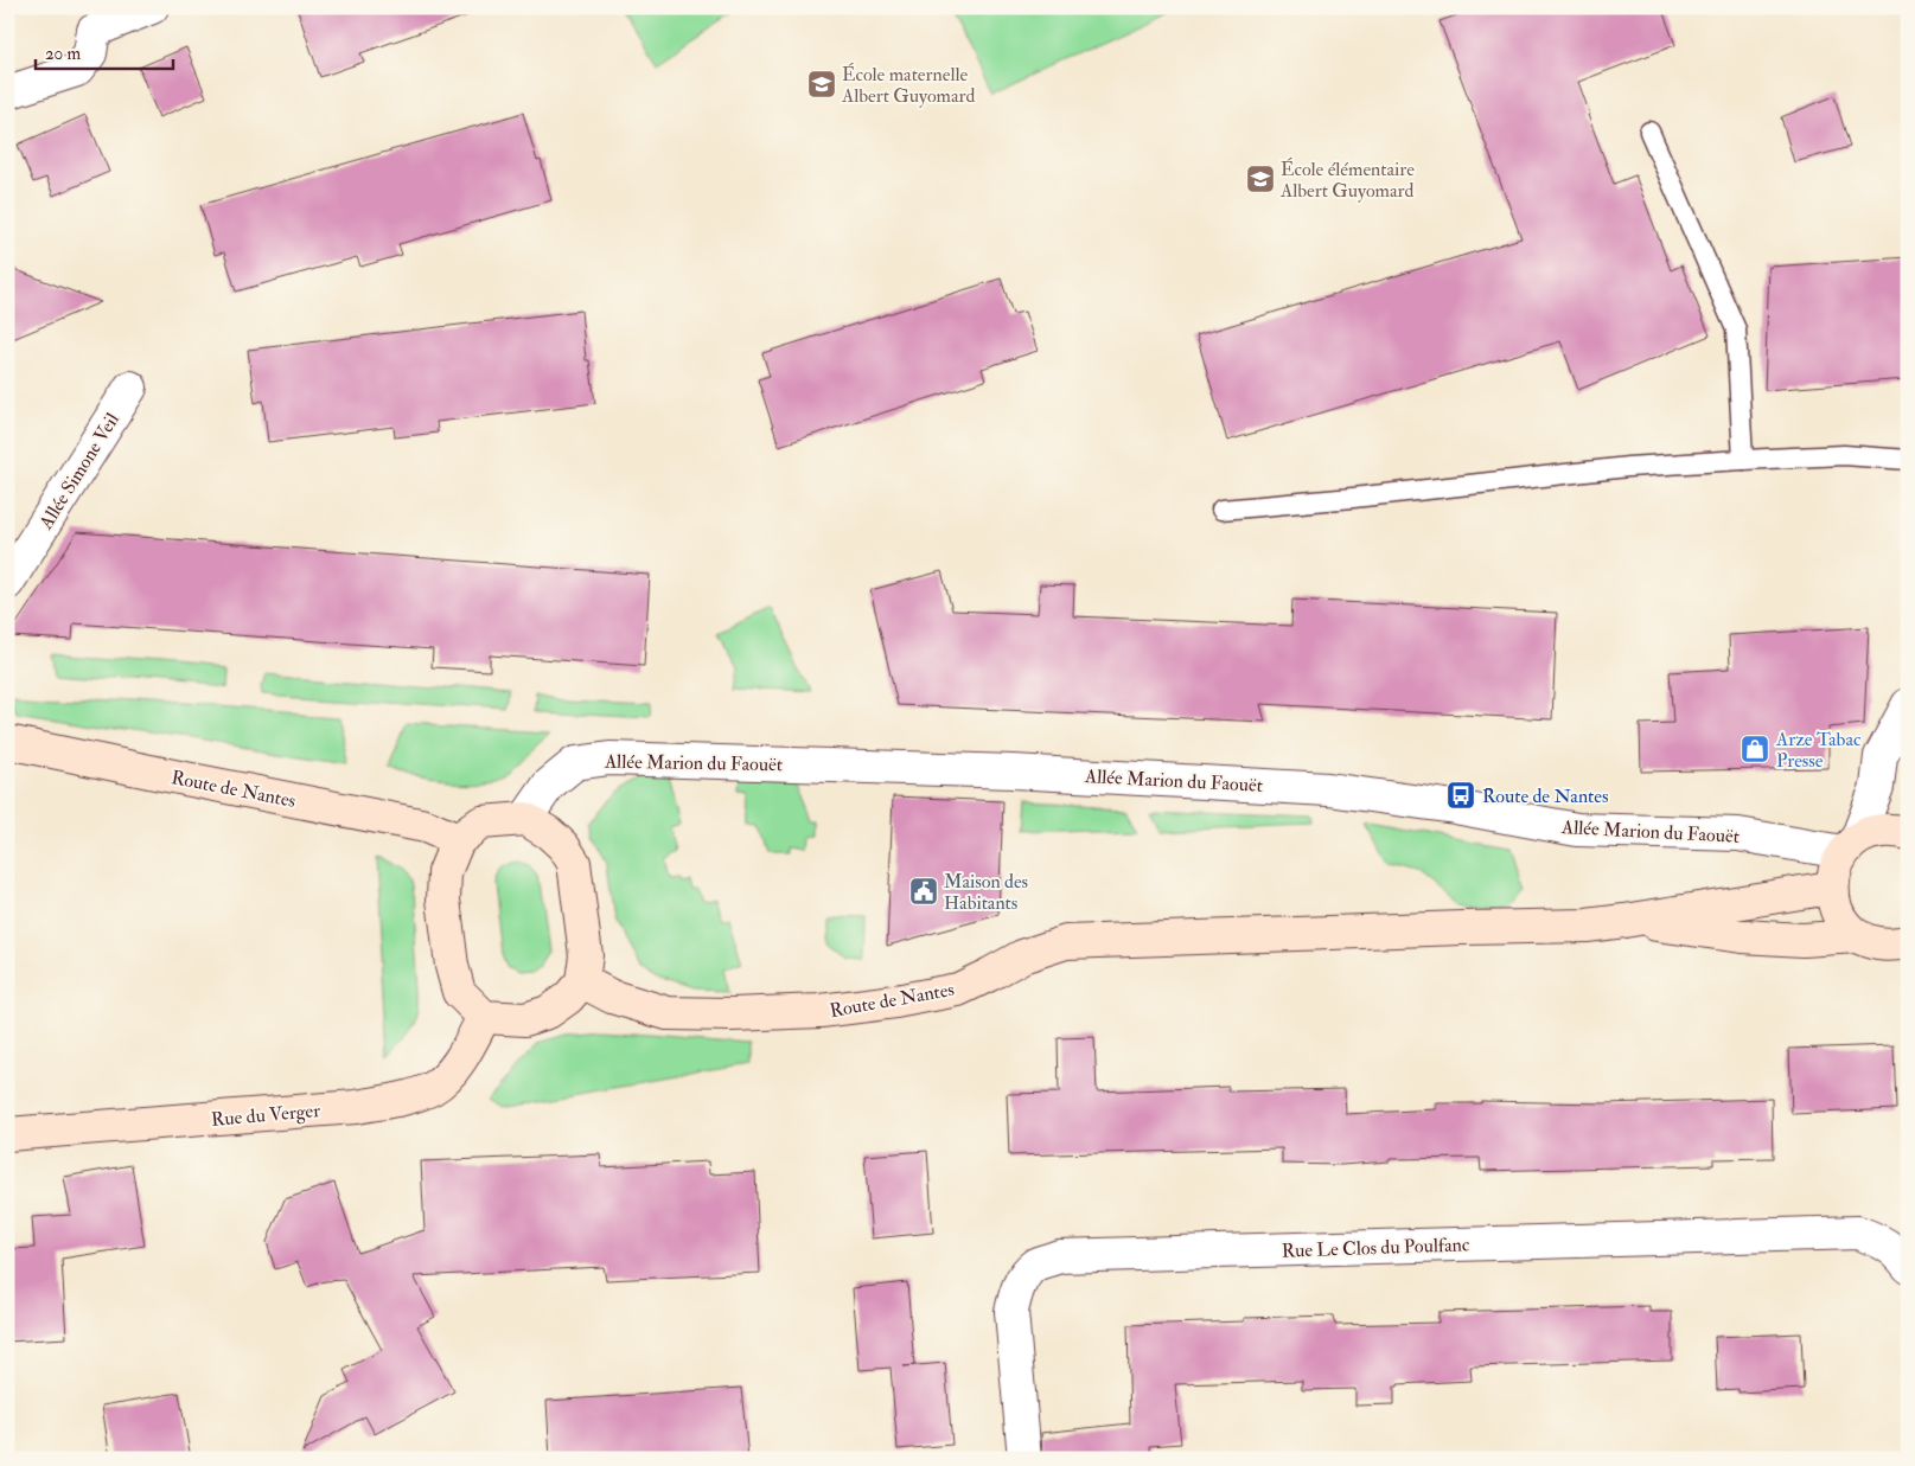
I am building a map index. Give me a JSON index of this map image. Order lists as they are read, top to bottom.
{
  "streets": {
    "main road": ["Route de Nantes", "Rue du Verger"],
    "street": ["Allée Simone Veil", "Allée Marion du Faouët", "Rue Le Clos du Poulfanc"]
  },
  "crossings": [
    ["Allée Marion du Faouët", "Route de Nantes"],
    ["Allée Marion du Faouët", "Rue du Verger"],
    ["Route de Nantes", "Rue du Verger"]
  ],
  "places": {
    "school or university": ["École maternelle Albert Guyomard", "École élémentaire Albert Guyomard"],
    "shop": ["Arze Tabac Presse"],
    "bus stop": ["Route de Nantes"],
    "public building": ["Maison des Habitants"]
  },
  "scale_bar": "20 m"
}
